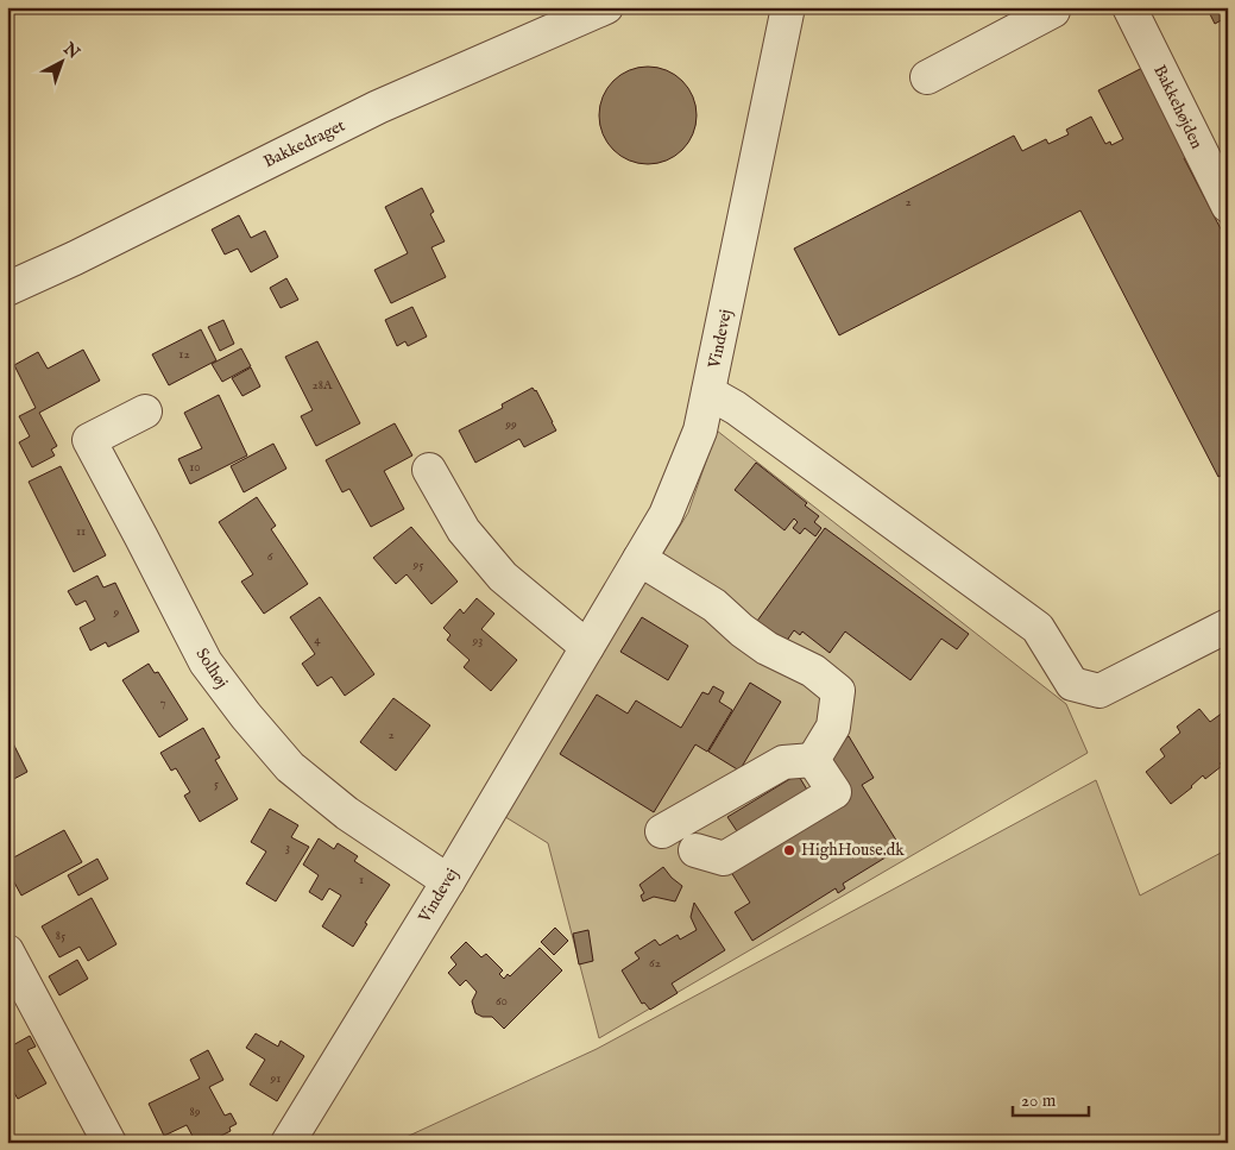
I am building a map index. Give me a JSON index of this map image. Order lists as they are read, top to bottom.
{
  "streets": {
    "street": [
      "Bakkehøjden",
      "Bakkedraget",
      "Vindevej",
      "Solhøj"
    ]
  },
  "crossings": [
    ["Vindevej", "Solhøj"]
  ],
  "places": ["HighHouse.dk"],
  "house_numbers": [
    "2",
    "12",
    "28A",
    "99",
    "10",
    "11",
    "6",
    "95",
    "9",
    "4",
    "93",
    "7",
    "2",
    "5",
    "3",
    "1",
    "85",
    "62",
    "60",
    "91",
    "89"
  ],
  "scale_bar": "20 m",
  "north": "top right"
}
